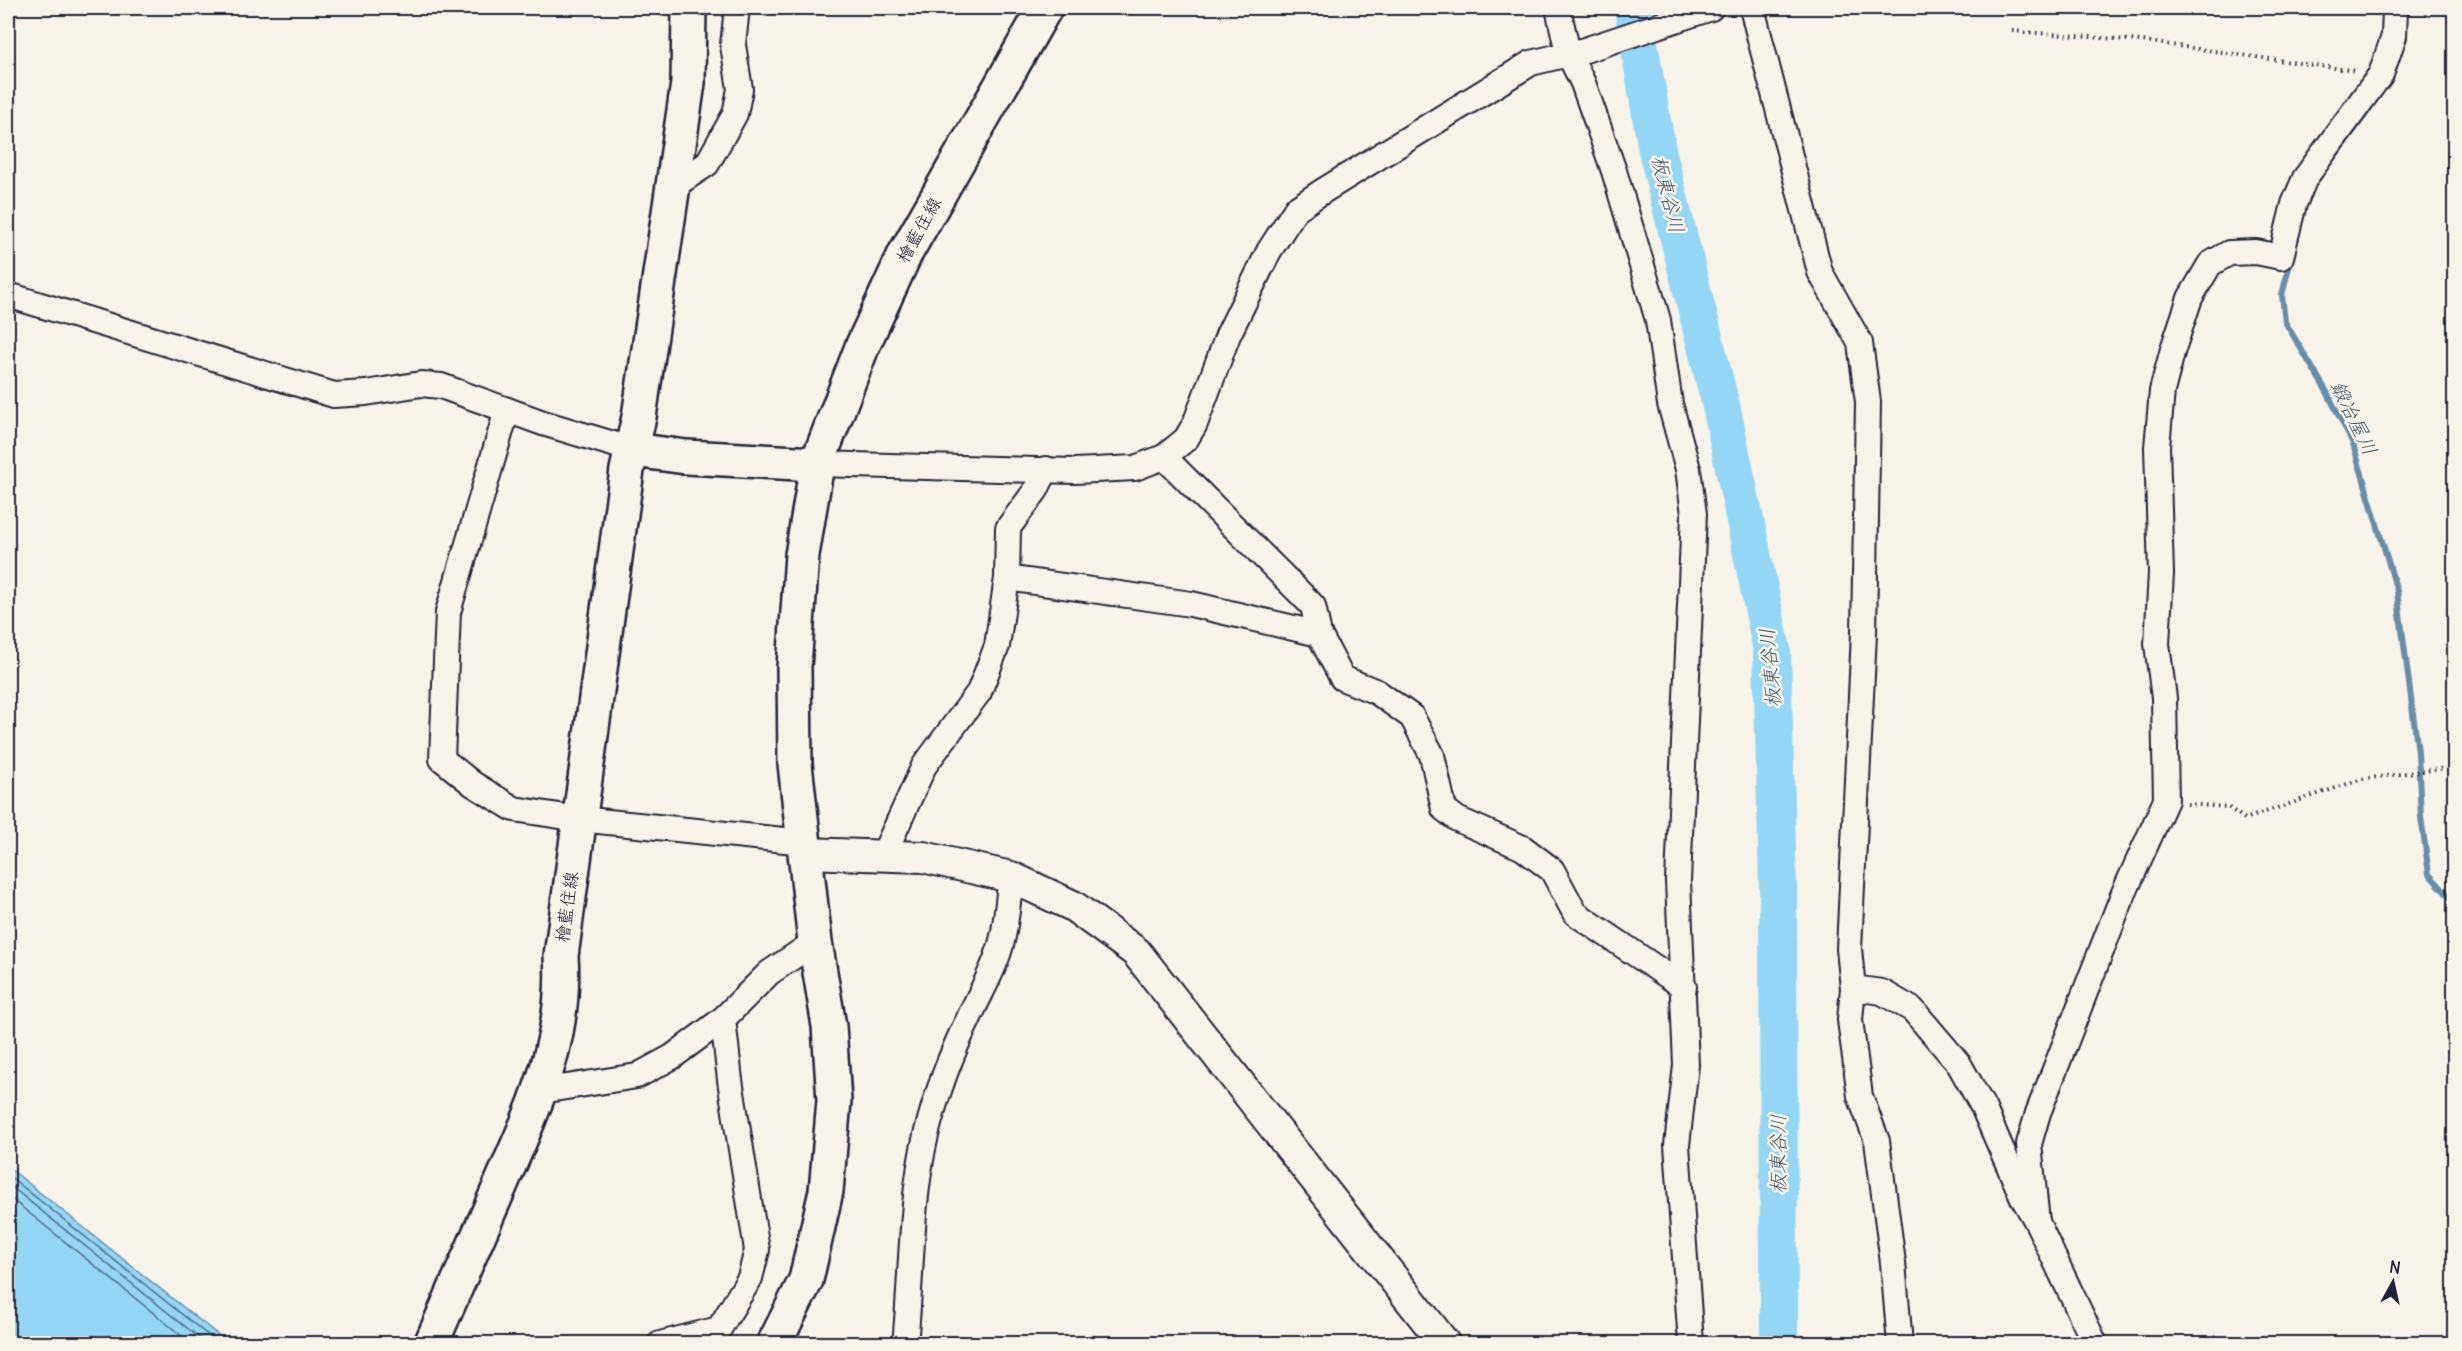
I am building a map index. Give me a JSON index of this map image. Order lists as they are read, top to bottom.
{
  "streets": {
    "main road": ["檜藍住線"]
  },
  "water": ["板東谷川", "鍛冶屋川"],
  "north": "top"
}
